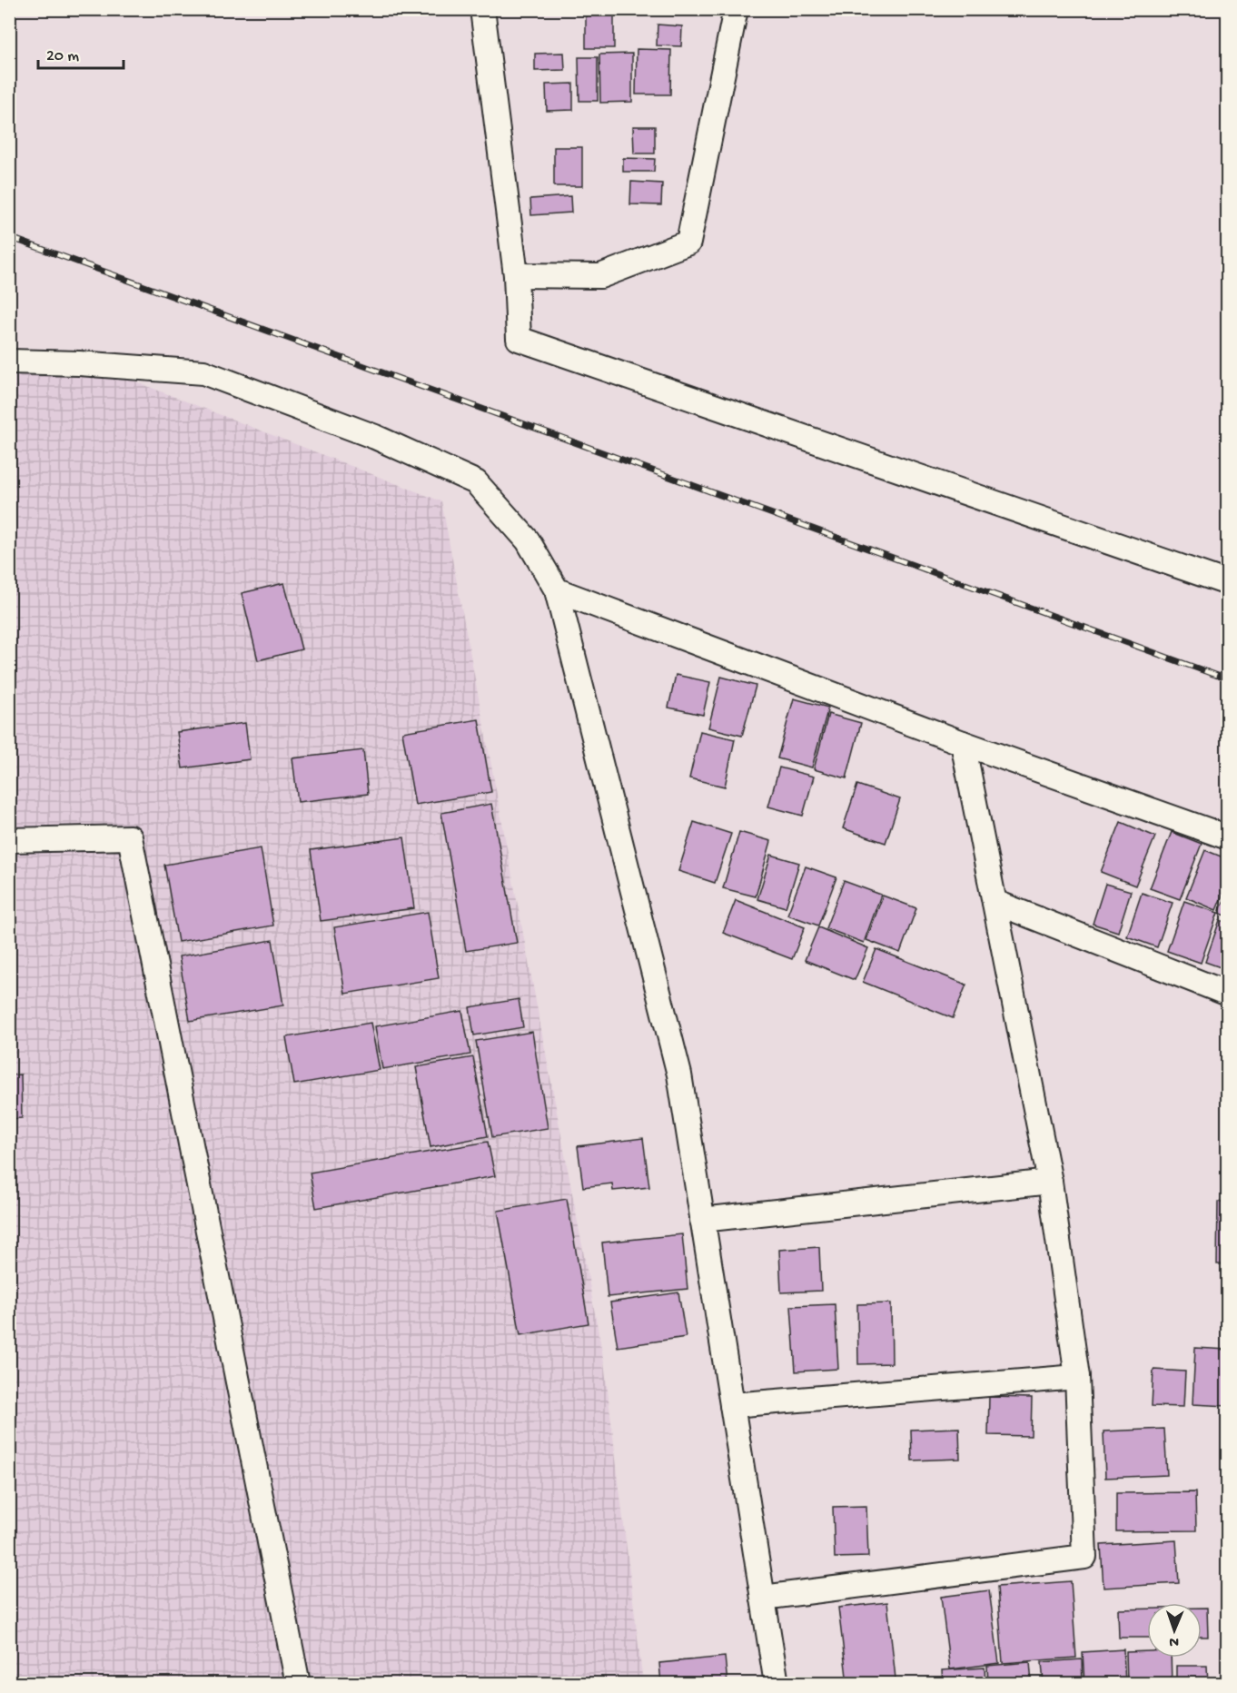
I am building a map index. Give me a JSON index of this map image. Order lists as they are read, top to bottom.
{
  "scale_bar": "20 m",
  "north": "bottom"
}
